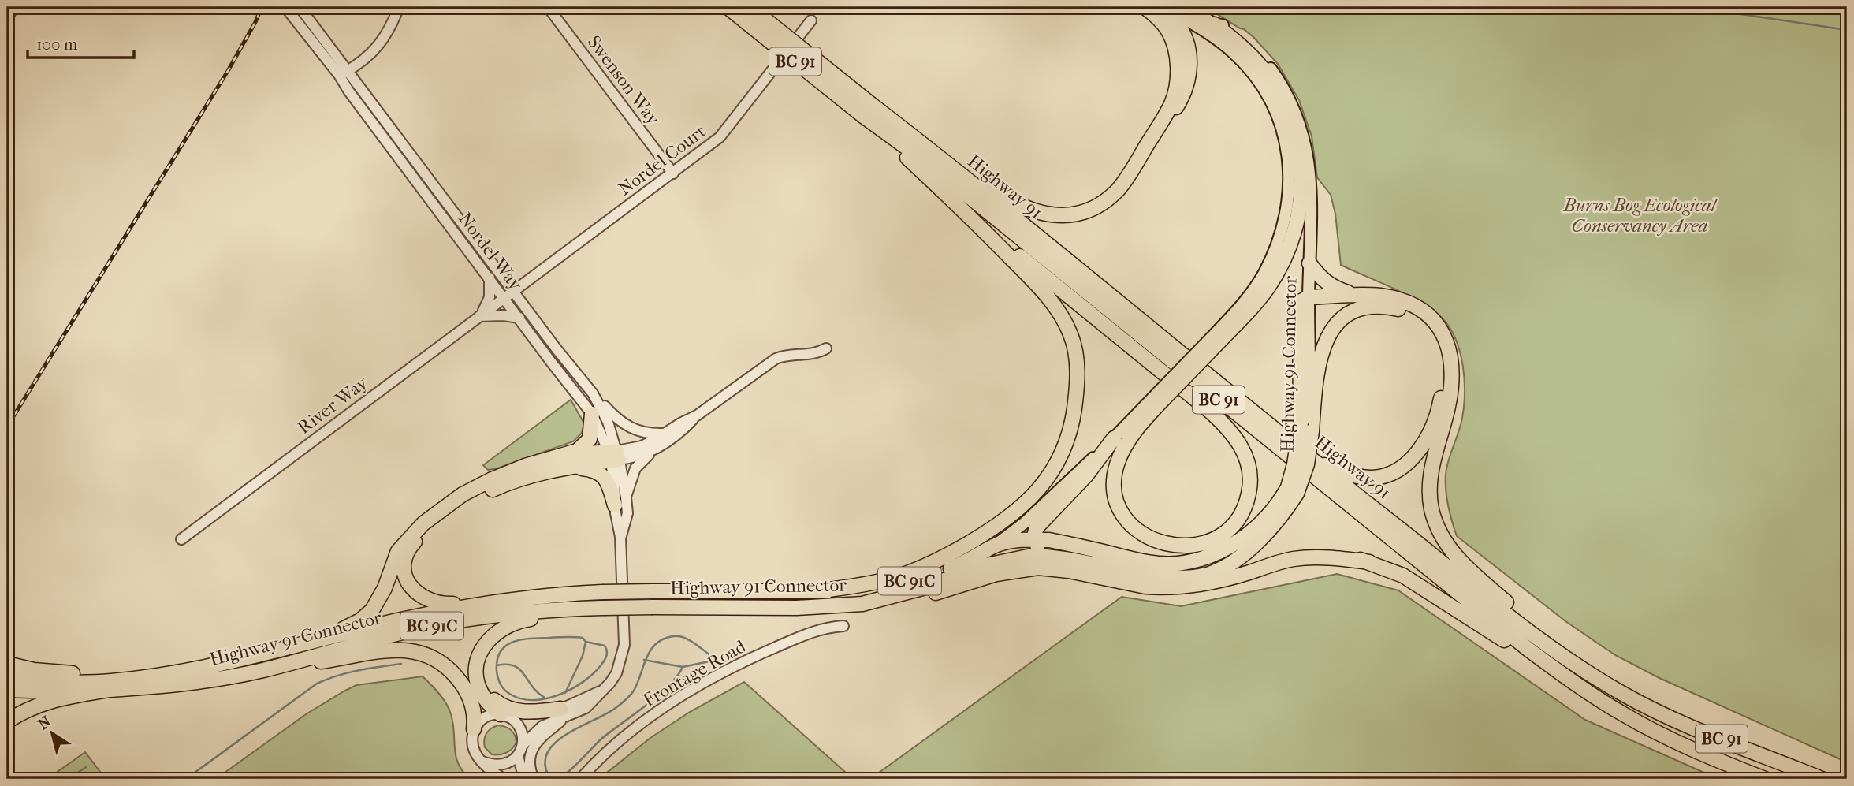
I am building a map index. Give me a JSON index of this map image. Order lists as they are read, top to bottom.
{
  "streets": {
    "highway": [
      "BC 91",
      "Highway 91",
      "Highway 91 Connector",
      "BC 91C"
    ],
    "street": [
      "Swenson Way",
      "Nordel Court",
      "Nordel Way",
      "River Way",
      "Frontage Road"
    ]
  },
  "crossings": [
    ["BC 91", "Highway 91"],
    ["Swenson Way", "Nordel Court"],
    ["Nordel Court", "Nordel Way"],
    ["Nordel Court", "River Way"],
    ["Nordel Way", "River Way"]
  ],
  "parks": ["Burns Bog Ecological Conservancy Area"],
  "scale_bar": "100 m",
  "north": "top left"
}
